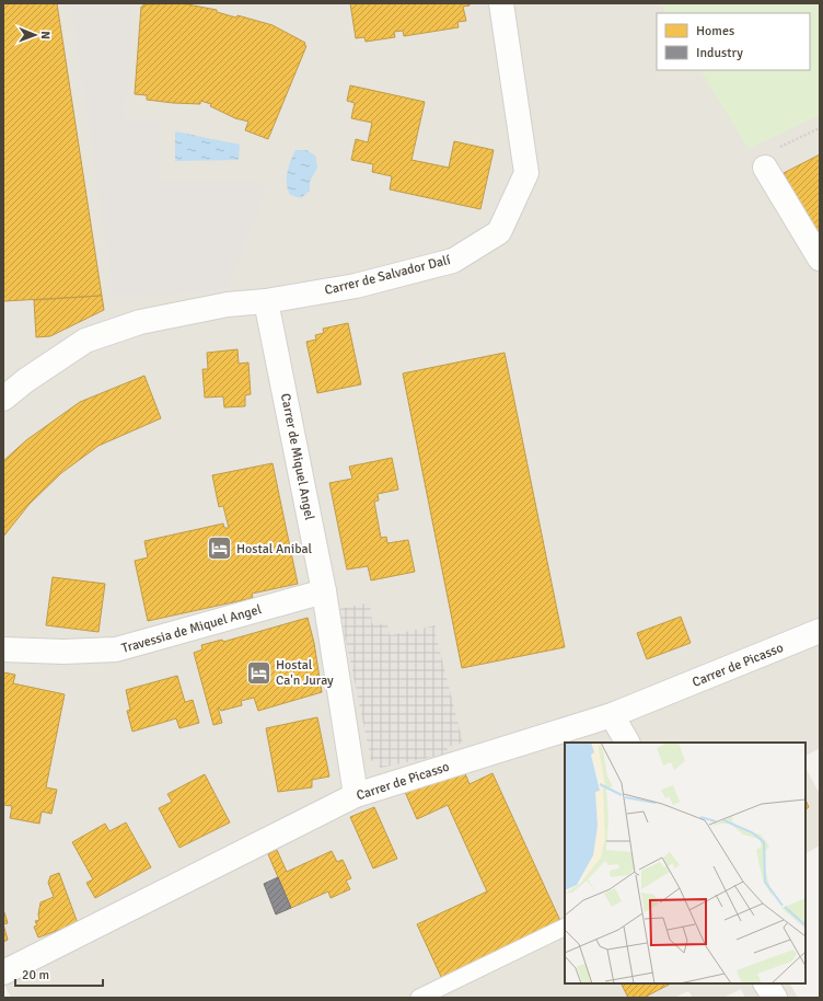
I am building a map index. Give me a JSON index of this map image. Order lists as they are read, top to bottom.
{
  "streets": {
    "street": [
      "Carrer de Salvador Dalí",
      "Carrer de Miquel Angel",
      "Travessia de Miquel Angel",
      "Carrer de Picasso"
    ]
  },
  "crossings": [
    ["Carrer de Salvador Dalí", "Carrer de Miquel Angel"],
    ["Carrer de Miquel Angel", "Travessia de Miquel Angel"],
    ["Carrer de Miquel Angel", "Carrer de Picasso"]
  ],
  "places": {
    "hotel": ["Hostal Anibal", "Hostal Ca'n Juray"]
  },
  "legend": ["Homes", "Industry"],
  "scale_bar": "20 m",
  "north": "right"
}
